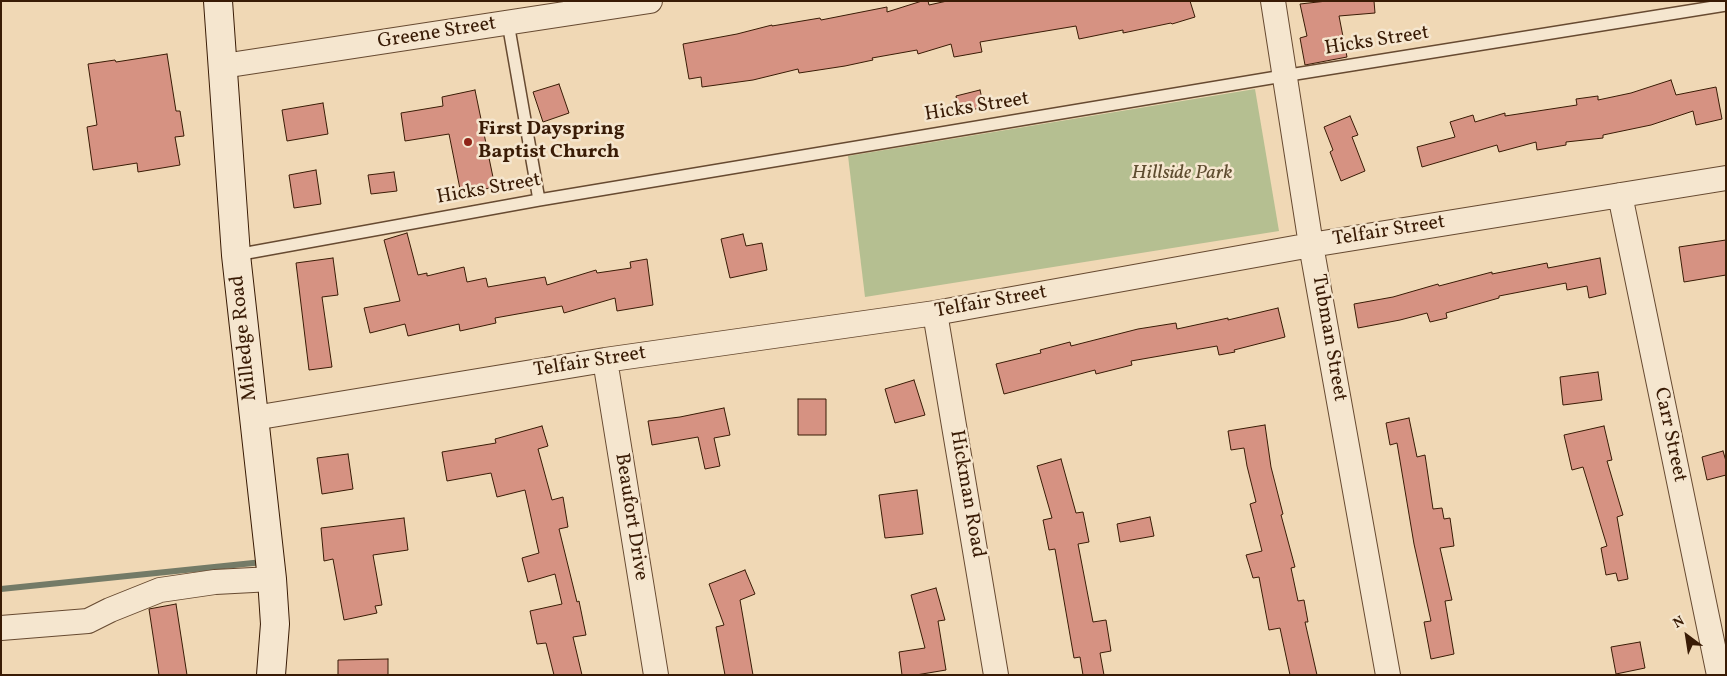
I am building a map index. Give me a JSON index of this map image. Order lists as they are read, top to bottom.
{
  "streets": {
    "street": [
      "Greene Street",
      "Telfair Street",
      "Milledge Road",
      "Tubman Street",
      "Carr Street",
      "Hickman Road",
      "Beaufort Drive"
    ],
    "lane": ["Hicks Street"]
  },
  "crossings": [
    ["Greene Street", "Milledge Road"],
    ["Hicks Street", "Milledge Road"],
    ["Hicks Street", "Tubman Street"],
    ["Telfair Street", "Milledge Road"],
    ["Telfair Street", "Tubman Street"],
    ["Telfair Street", "Carr Street"],
    ["Telfair Street", "Hickman Road"],
    ["Telfair Street", "Beaufort Drive"]
  ],
  "parks": ["Hillside Park"],
  "places": ["First Dayspring Baptist Church"],
  "north": "top left"
}
